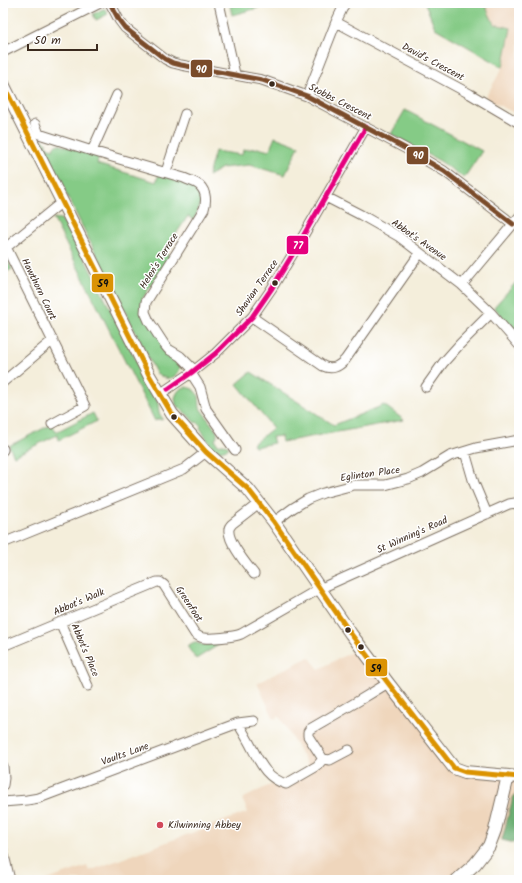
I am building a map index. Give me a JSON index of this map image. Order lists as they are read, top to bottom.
{
  "streets": {
    "street": [
      "David's Crescent",
      "Stobbs Crescent",
      "Abbot's Avenue",
      "Helen's Terrace",
      "Shavian Terrace",
      "Hawthorn Court",
      "Eglinton Place",
      "St Winning's Road",
      "Abbot's Walk",
      "Greenfoot",
      "Abbot's Place",
      "Vaults Lane"
    ]
  },
  "crossings": [
    ["Stobbs Crescent", "Shavian Terrace"],
    ["Abbot's Avenue", "Shavian Terrace"],
    ["Helen's Terrace", "Shavian Terrace"],
    ["St Winning's Road", "Greenfoot"],
    ["Abbot's Walk", "Greenfoot"],
    ["Abbot's Walk", "Abbot's Place"]
  ],
  "places": ["Kilwinning Abbey"],
  "lines": ["transit line 90", "transit line 59", "transit line 77"],
  "scale_bar": "50 m"
}
